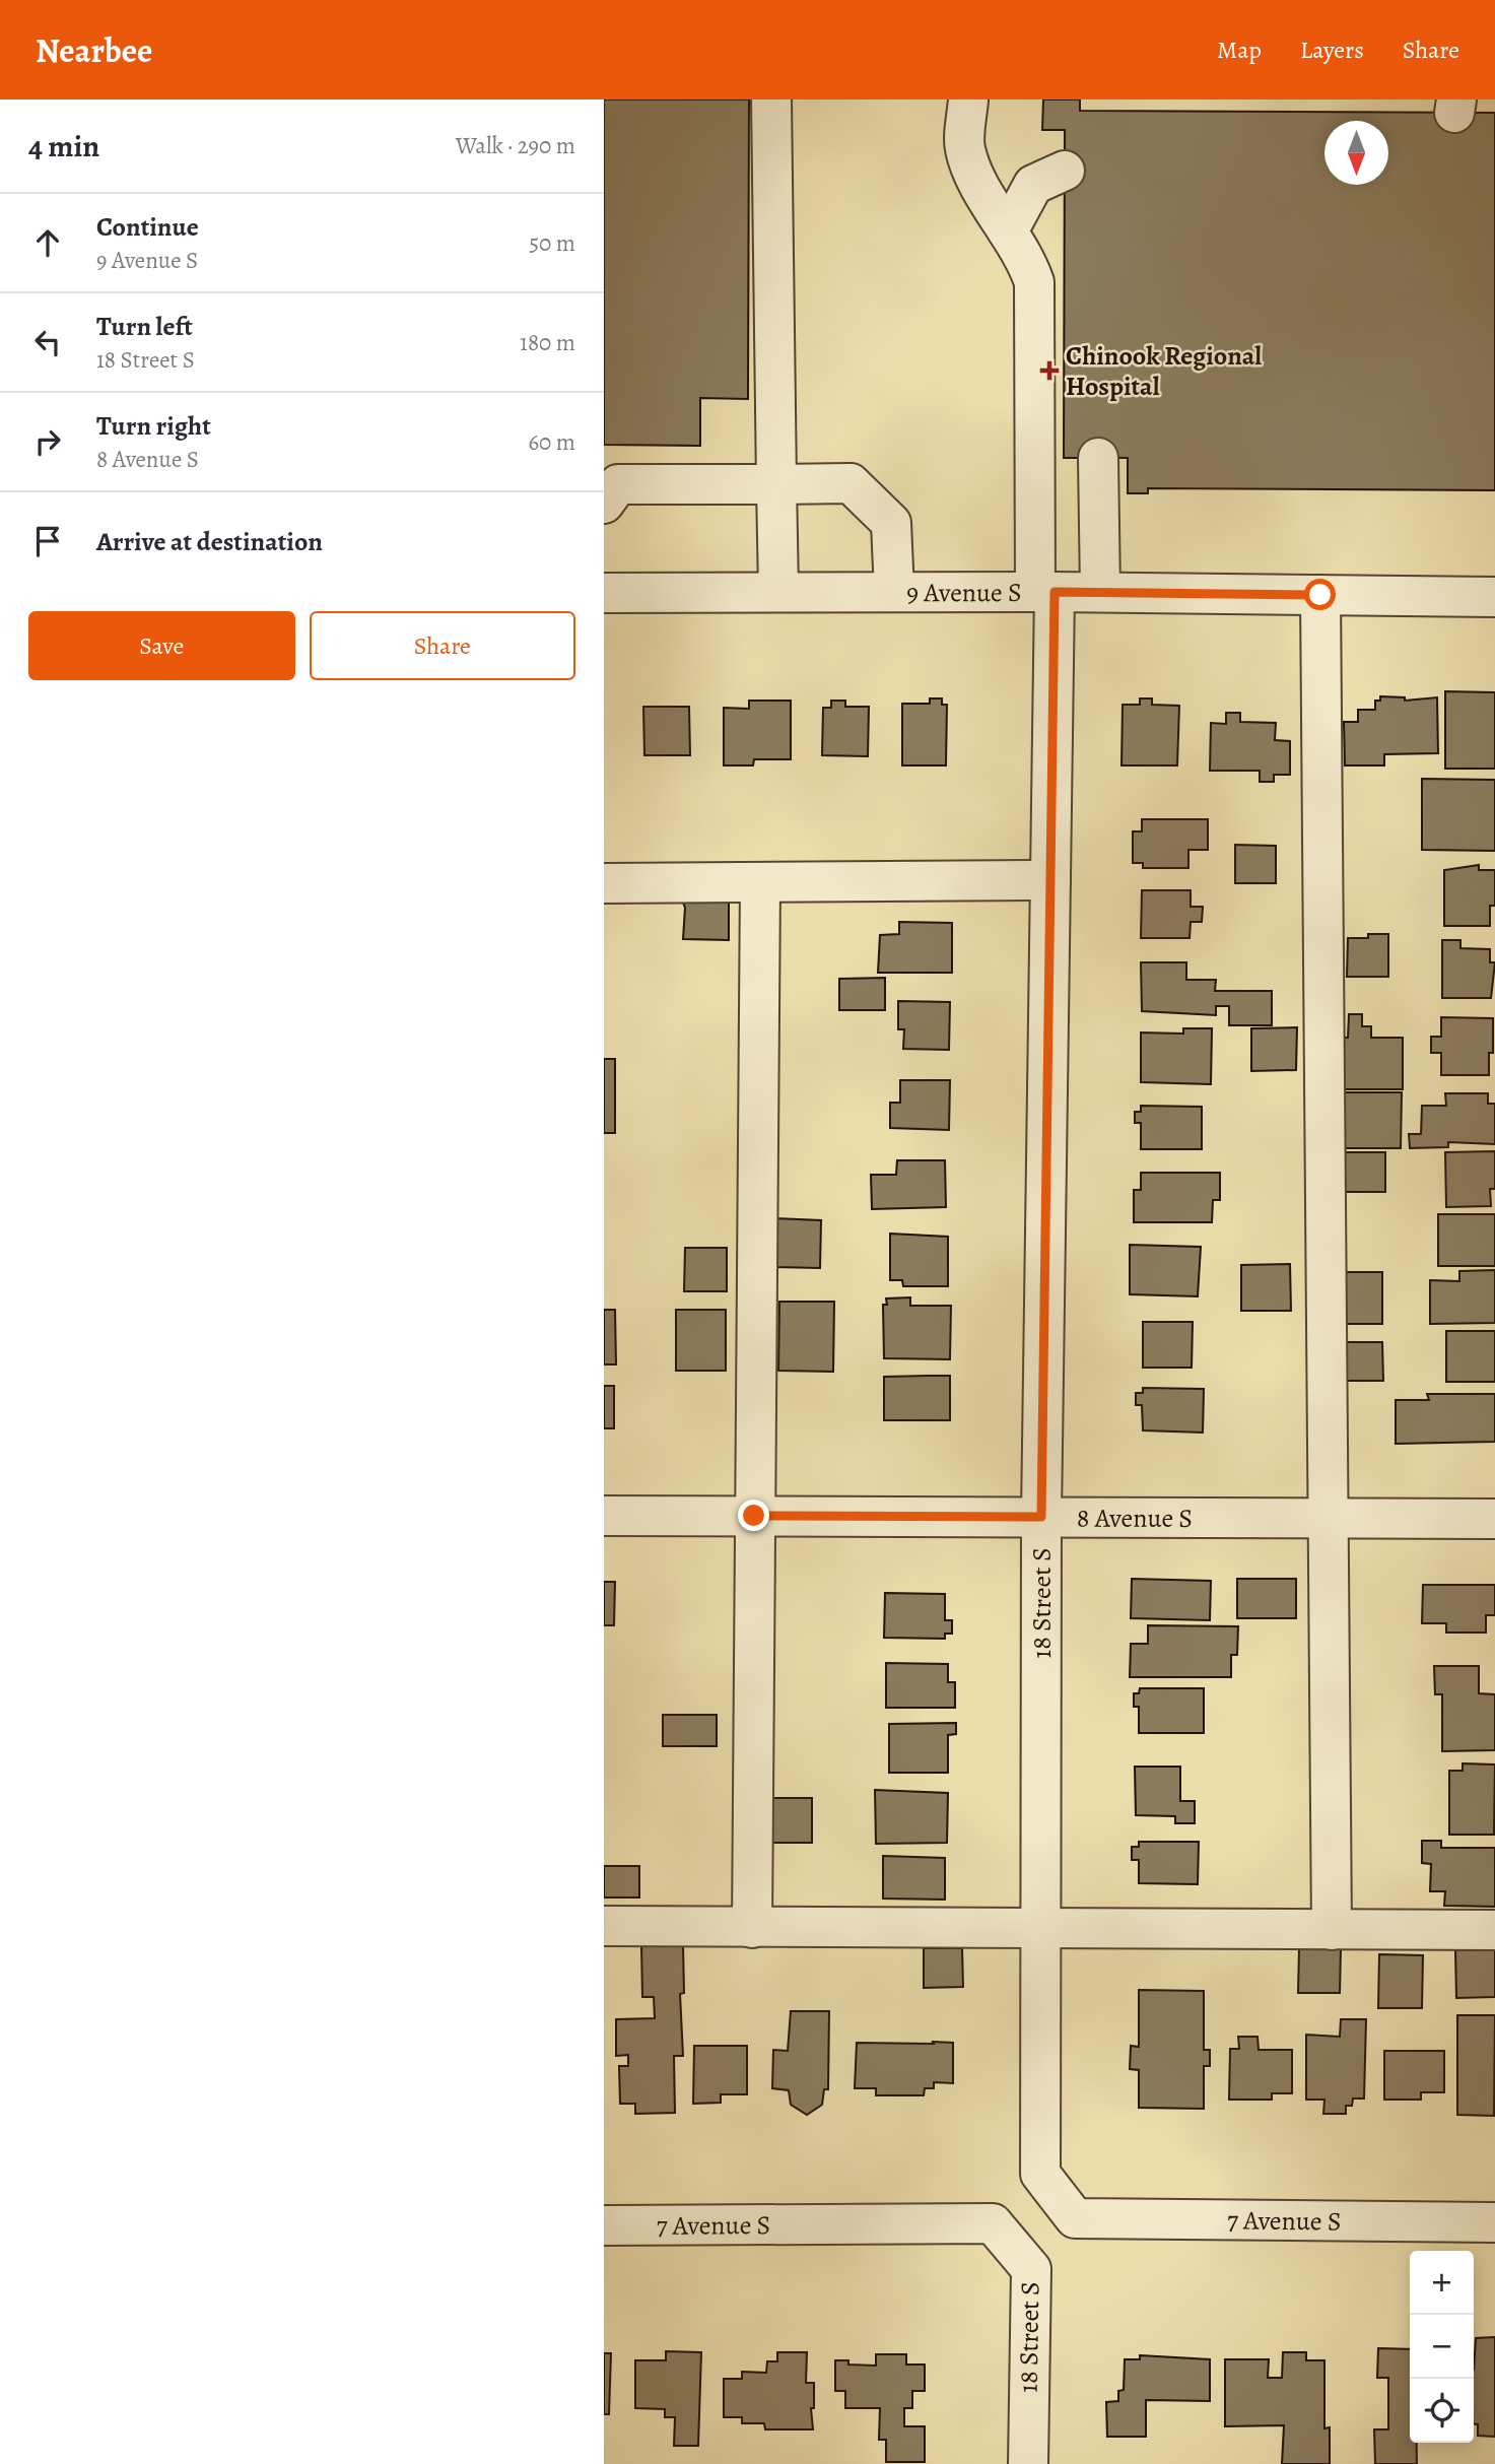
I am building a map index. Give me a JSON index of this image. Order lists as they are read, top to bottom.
{
  "streets": {
    "street": [
      "9 Avenue S",
      "8 Avenue S",
      "18 Street S",
      "7 Avenue S"
    ]
  },
  "crossings": [
    ["9 Avenue S", "18 Street S"],
    ["8 Avenue S", "18 Street S"],
    ["18 Street S", "7 Avenue S"]
  ],
  "places": {
    "health": ["Chinook Regional Hospital"]
  },
  "north": "bottom",
  "page": {
    "header": "Nearbee",
    "nav": ["Map", "Layers", "Share"],
    "heading": ["4 min", "Walk · 290 m"],
    "list": [
      ["Continue", "9 Avenue S", "50 m"],
      ["Turn left", "18 Street S", "180 m"],
      ["Turn right", "8 Avenue S", "60 m"],
      "Arrive at destination"
    ],
    "buttons": ["Save", "Share"],
    "map_buttons": ["+", "−"]
  }
}
